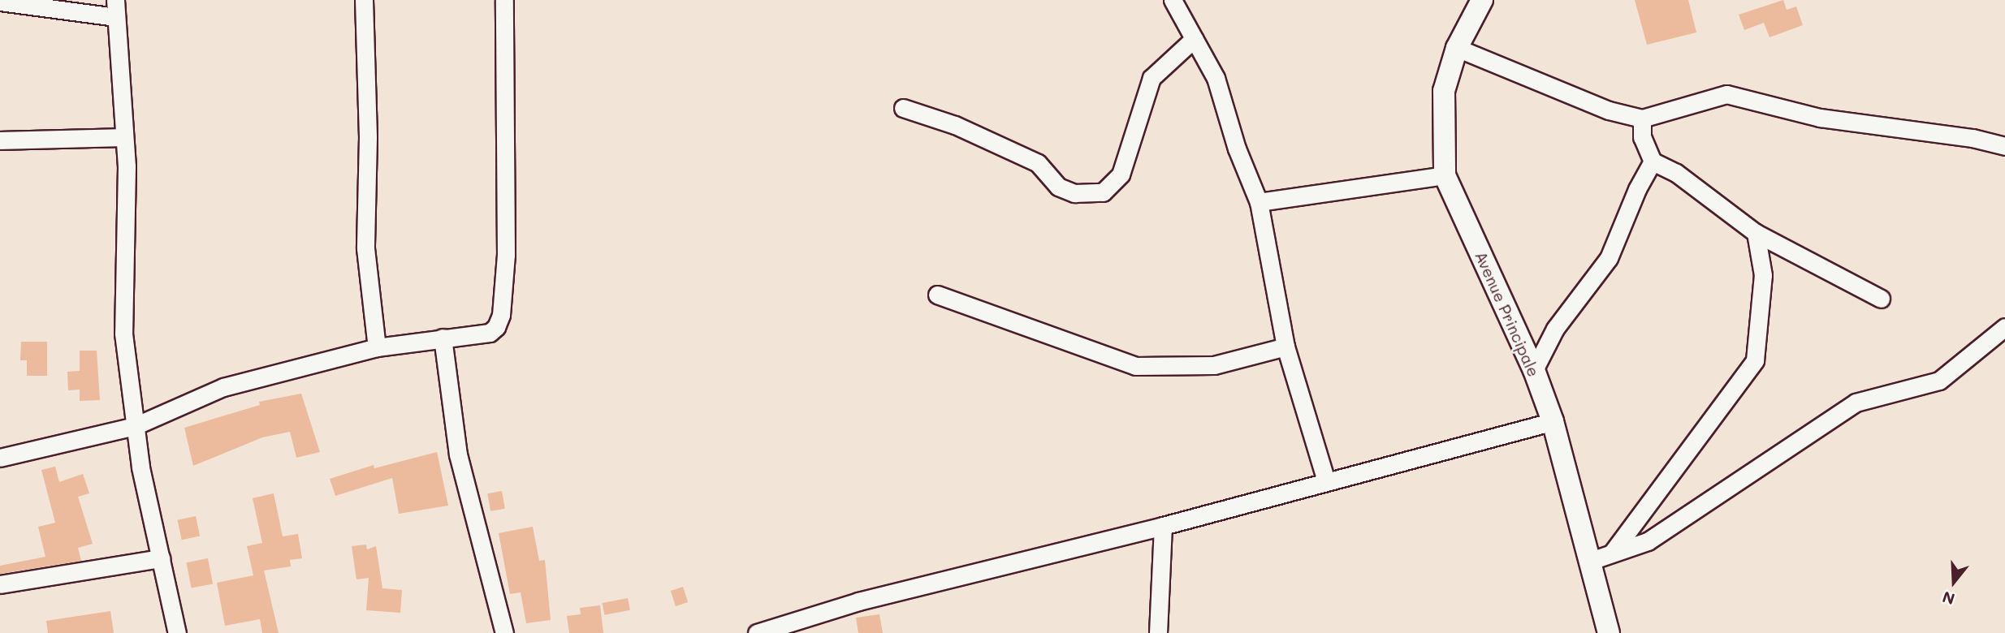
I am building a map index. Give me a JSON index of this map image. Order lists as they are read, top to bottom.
{
  "streets": {
    "street": ["Avenue Principale"]
  },
  "north": "bottom"
}
